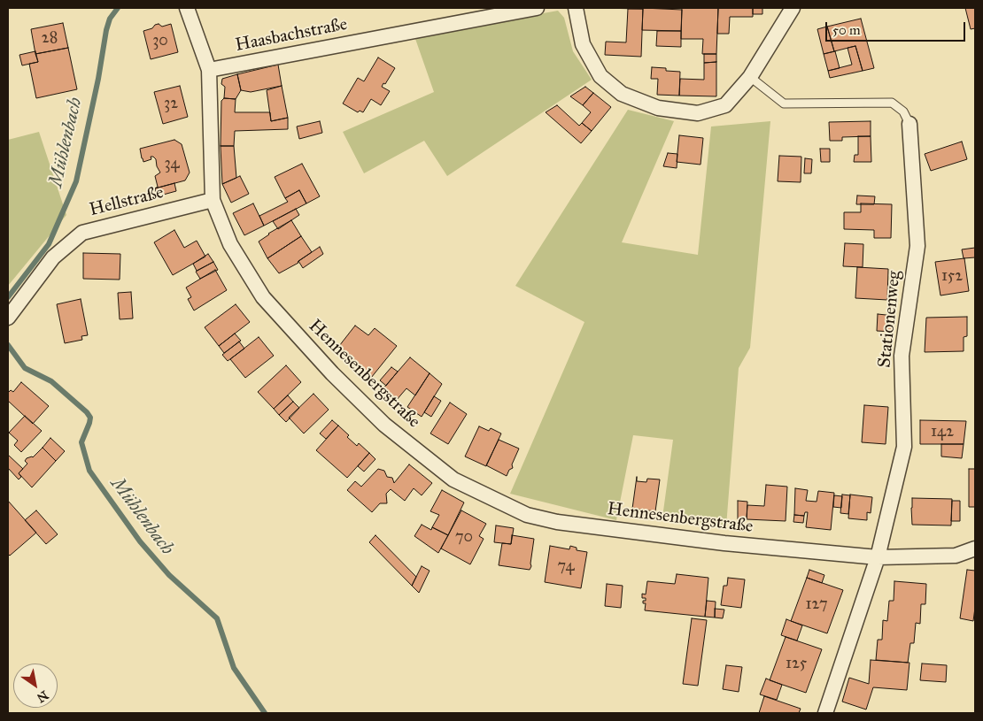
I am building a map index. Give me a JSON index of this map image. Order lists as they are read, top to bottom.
{
  "streets": {
    "street": [
      "Haasbachstraße",
      "Hellstraße",
      "Stationenweg",
      "Hennesenbergstraße"
    ]
  },
  "crossings": [
    ["Haasbachstraße", "Hennesenbergstraße"],
    ["Hellstraße", "Hennesenbergstraße"],
    ["Stationenweg", "Hennesenbergstraße"]
  ],
  "water": ["Mühlenbach"],
  "house_numbers": [
    "28",
    "30",
    "32",
    "34",
    "152",
    "142",
    "70",
    "74",
    "127",
    "125"
  ],
  "scale_bar": "50 m",
  "north": "bottom right"
}
